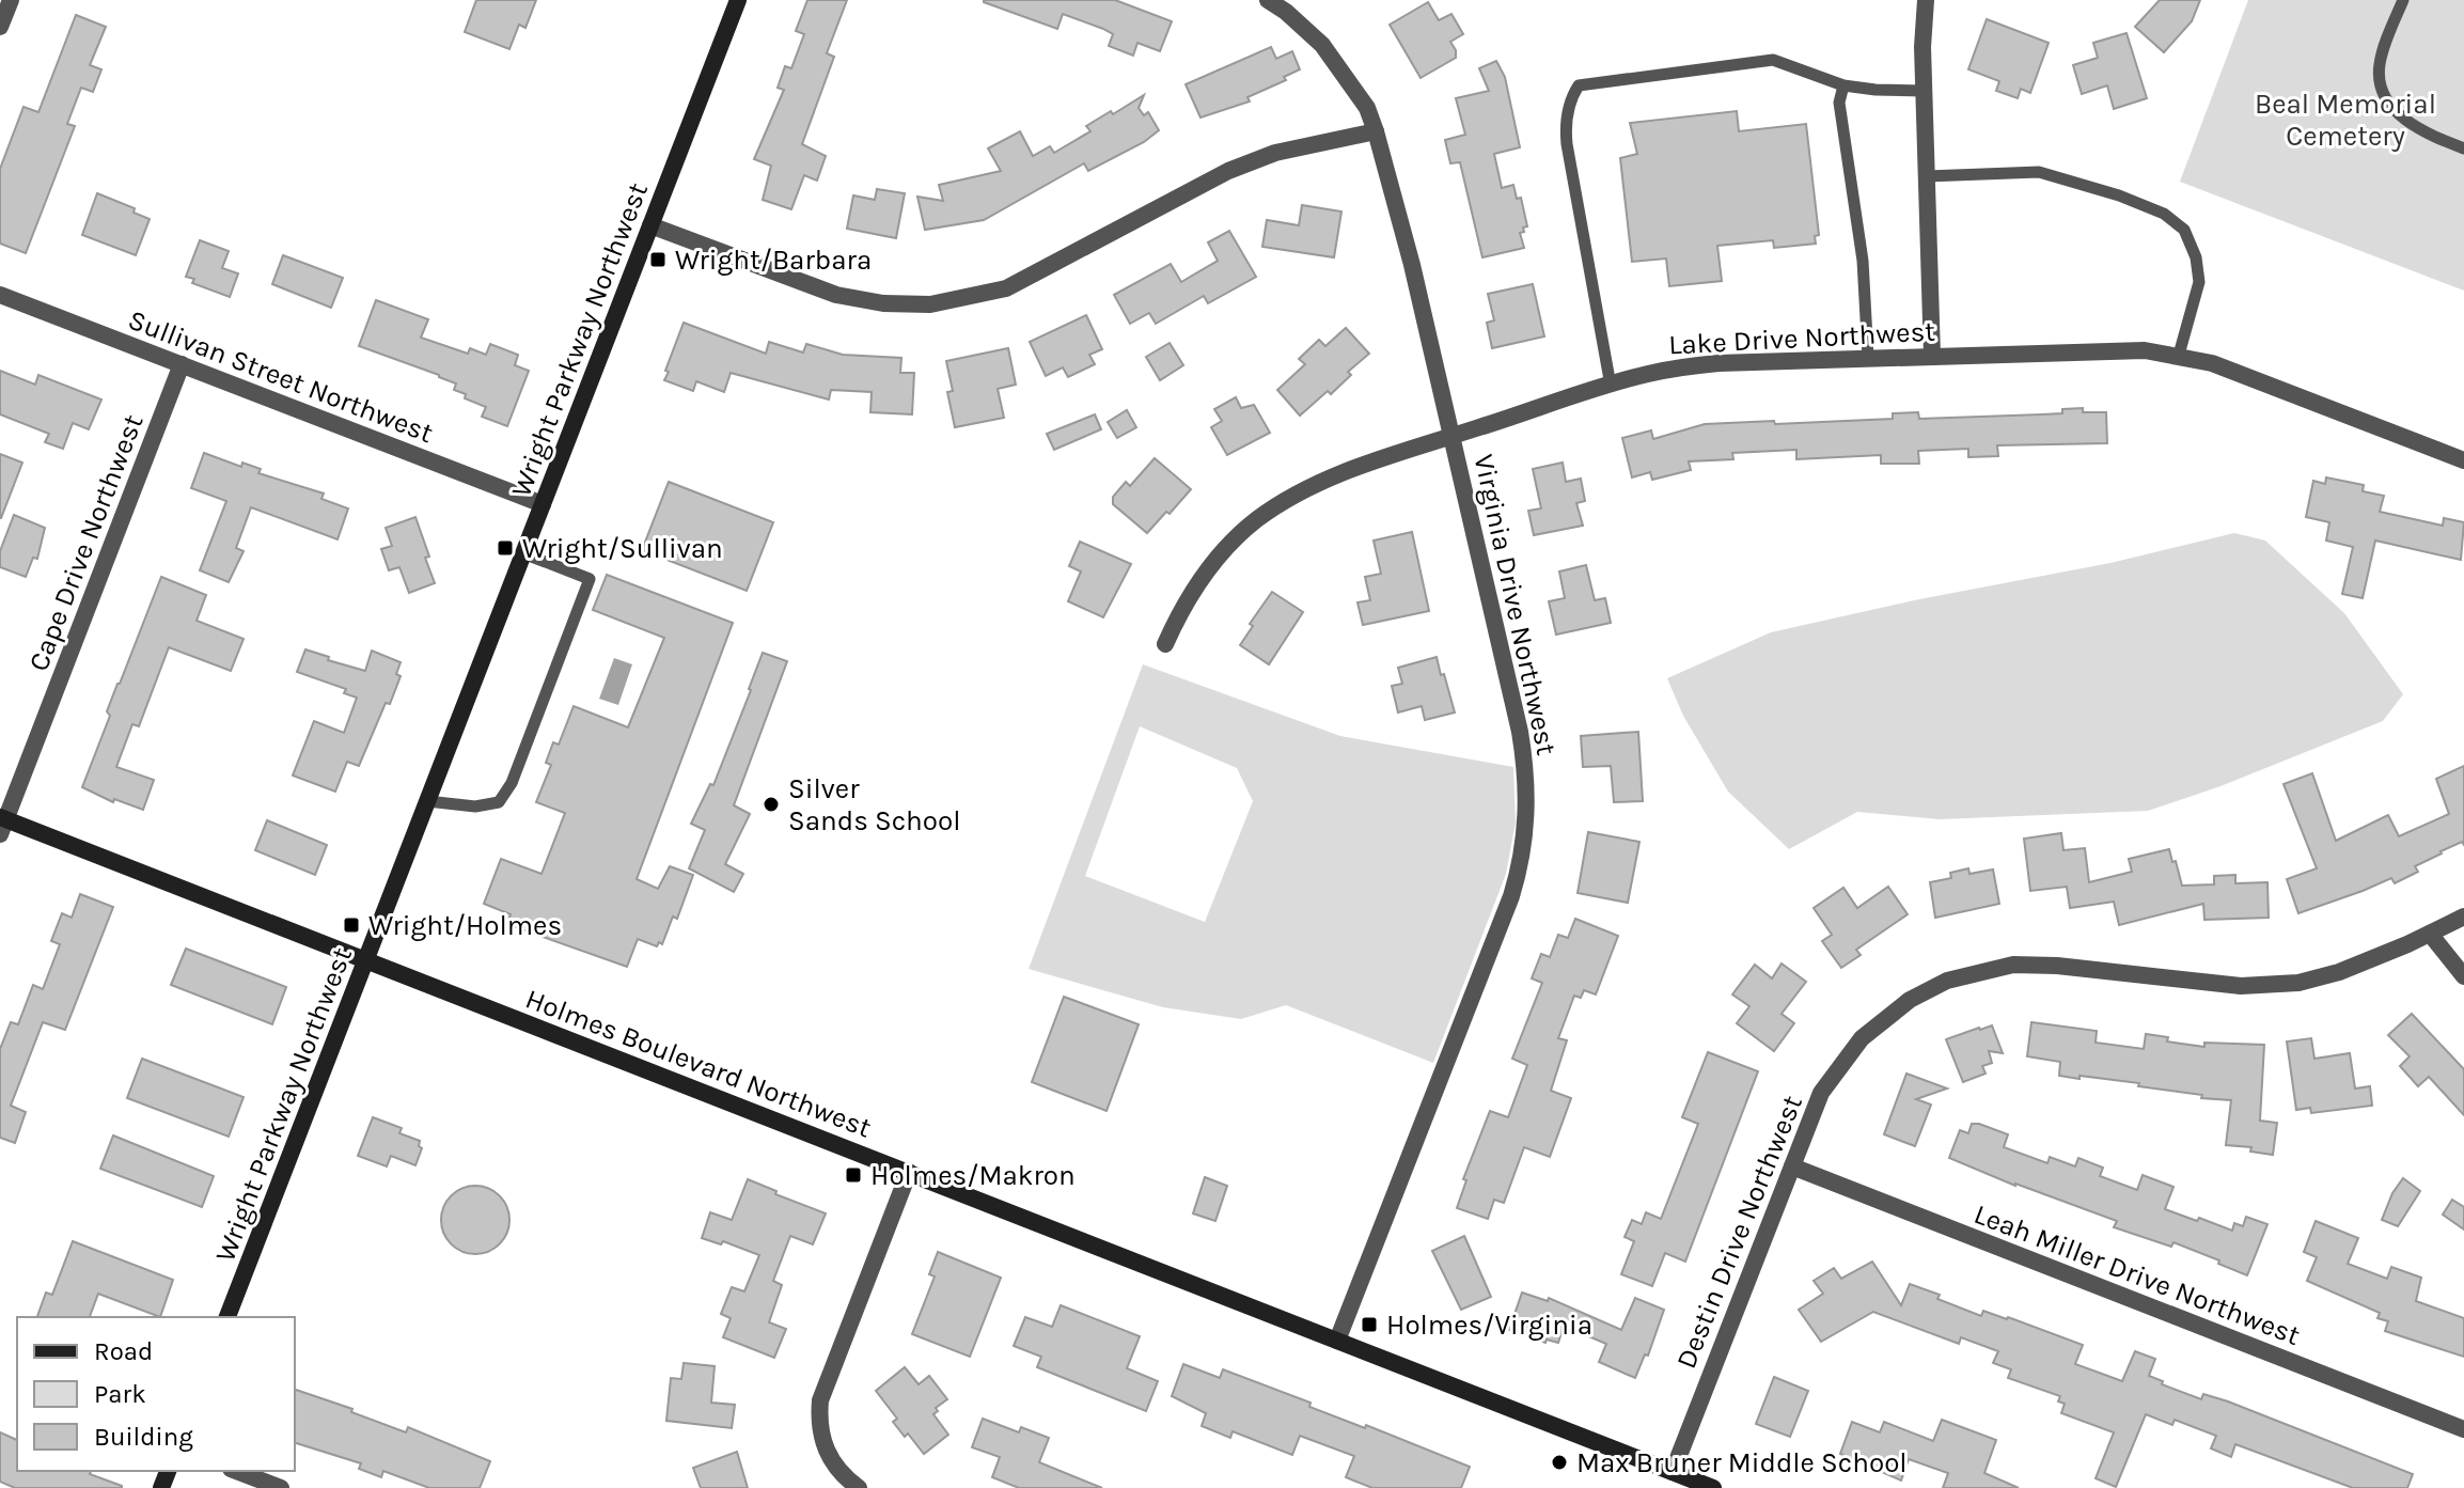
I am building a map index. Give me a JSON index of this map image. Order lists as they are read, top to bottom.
{
  "streets": {
    "street": [
      "Lake Drive Northwest",
      "Wright Parkway Northwest",
      "Sullivan Street Northwest",
      "Cape Drive Northwest",
      "Virginia Drive Northwest",
      "Holmes Boulevard Northwest",
      "Destin Drive Northwest",
      "Leah Miller Drive Northwest"
    ]
  },
  "crossings": [
    ["Lake Drive Northwest", "Virginia Drive Northwest"],
    ["Wright Parkway Northwest", "Sullivan Street Northwest"],
    ["Wright Parkway Northwest", "Holmes Boulevard Northwest"],
    ["Sullivan Street Northwest", "Cape Drive Northwest"],
    ["Cape Drive Northwest", "Holmes Boulevard Northwest"],
    ["Virginia Drive Northwest", "Holmes Boulevard Northwest"],
    ["Holmes Boulevard Northwest", "Destin Drive Northwest"],
    ["Destin Drive Northwest", "Leah Miller Drive Northwest"]
  ],
  "parks": ["Beal Memorial Cemetery"],
  "places": {
    "transit": [
      "Wright/Barbara",
      "Wright/Sullivan",
      "Wright/Holmes",
      "Holmes/Makron",
      "Holmes/Virginia"
    ],
    "other": ["Silver Sands School", "Max Bruner Middle School"]
  },
  "legend": ["Road", "Park", "Building"]
}
